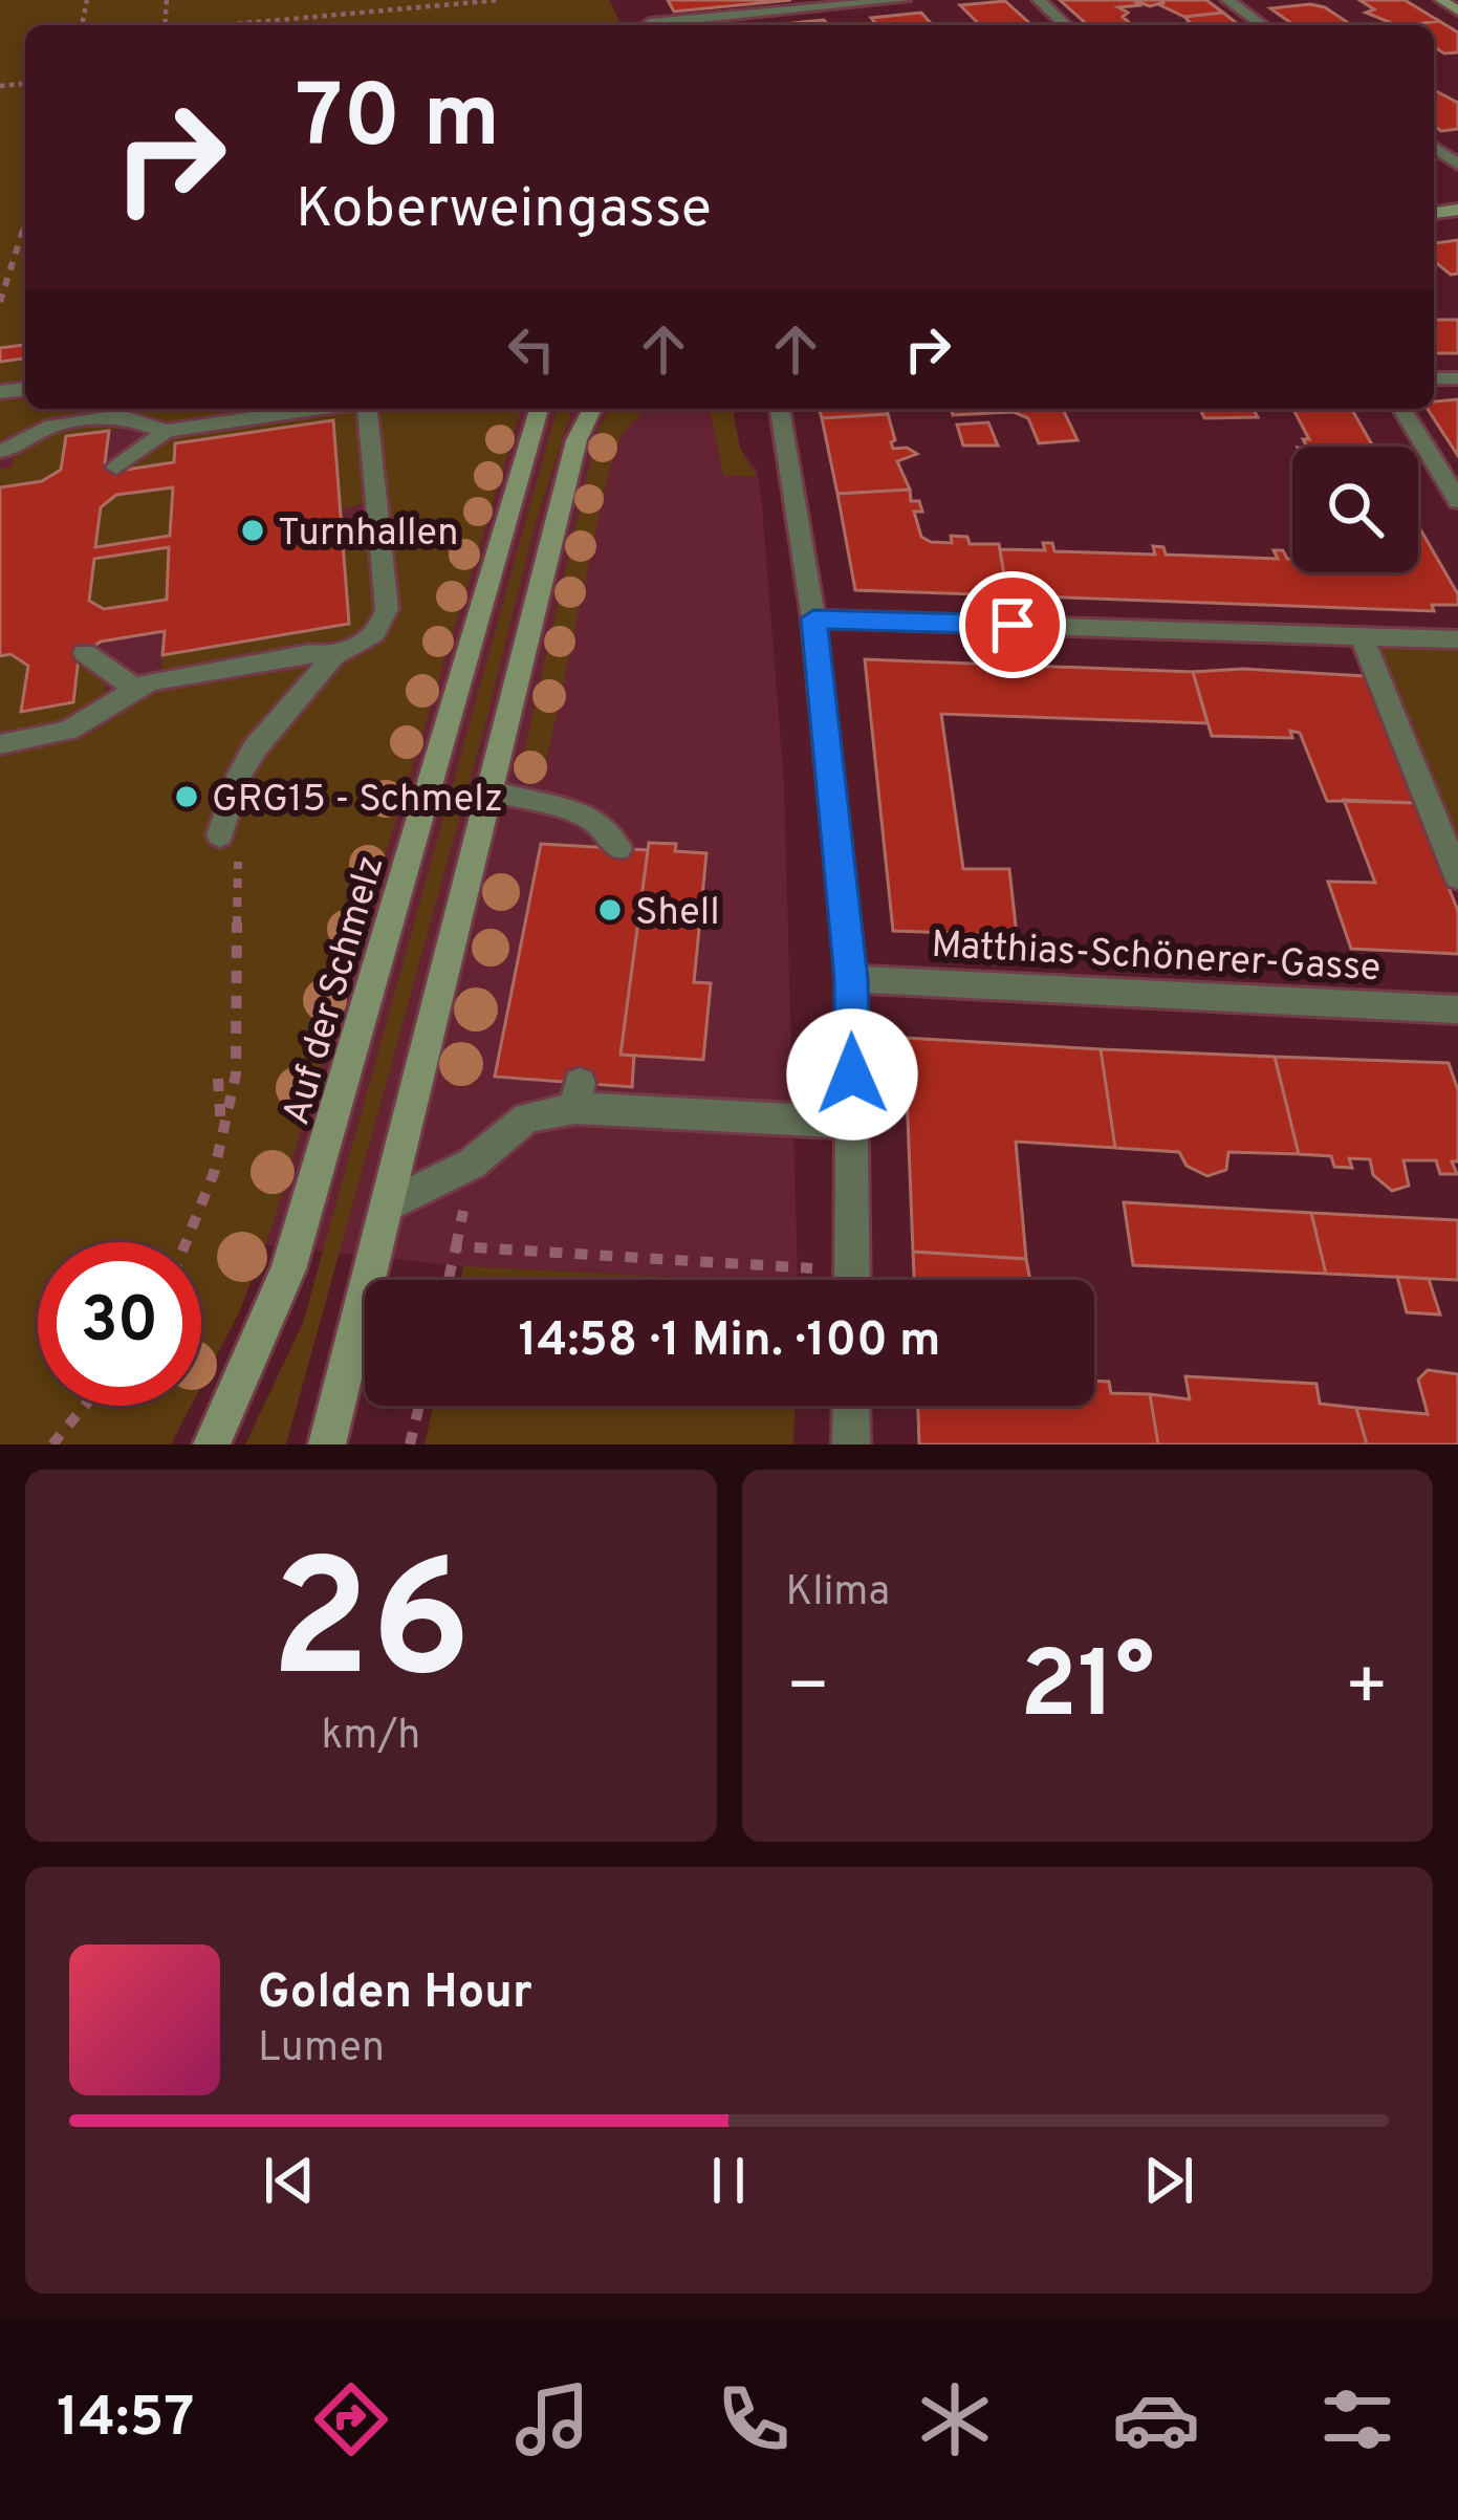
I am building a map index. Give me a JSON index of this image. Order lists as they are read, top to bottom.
{
  "streets": {
    "main road": ["Auf der Schmelz"],
    "street": ["Matthias-Schönerer-Gasse"]
  },
  "places": ["Turnhallen", "GRG15 - Schmelz", "Shell"],
  "page": {
    "turn": ["70 m", "Koberweingasse"],
    "limit": "30",
    "trip": "14:58 · 1 Min. · 100 m",
    "tile": [
      ["26", "km/h"],
      "Klima"
    ],
    "heat": ["−", "21°", "+"],
    "song": ["Golden Hour", "Lumen"],
    "tabs": "14:57"
  }
}
